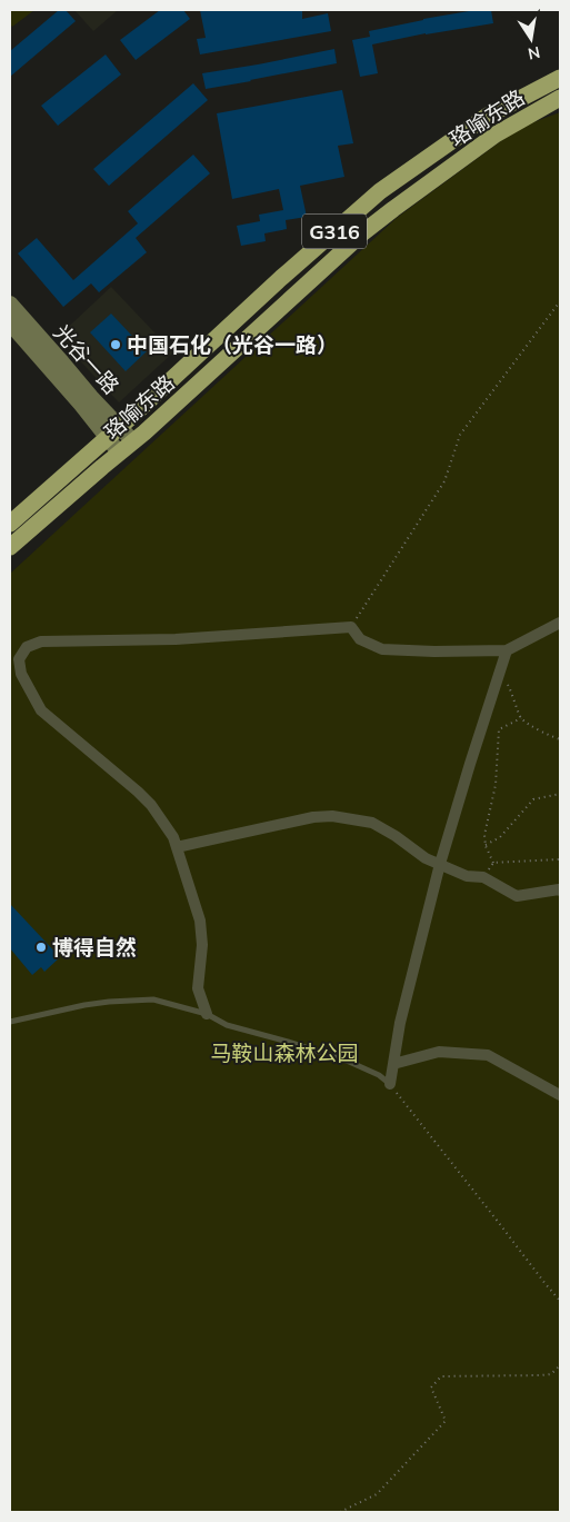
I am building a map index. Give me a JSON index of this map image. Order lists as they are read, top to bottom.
{
  "streets": {
    "highway": ["珞喻东路", "G316"],
    "main road": ["光谷一路"]
  },
  "crossings": [
    ["珞喻东路", "光谷一路"]
  ],
  "parks": ["马鞍山森林公园"],
  "places": ["中国石化（光谷一路）", "博得自然"],
  "north": "bottom"
}
